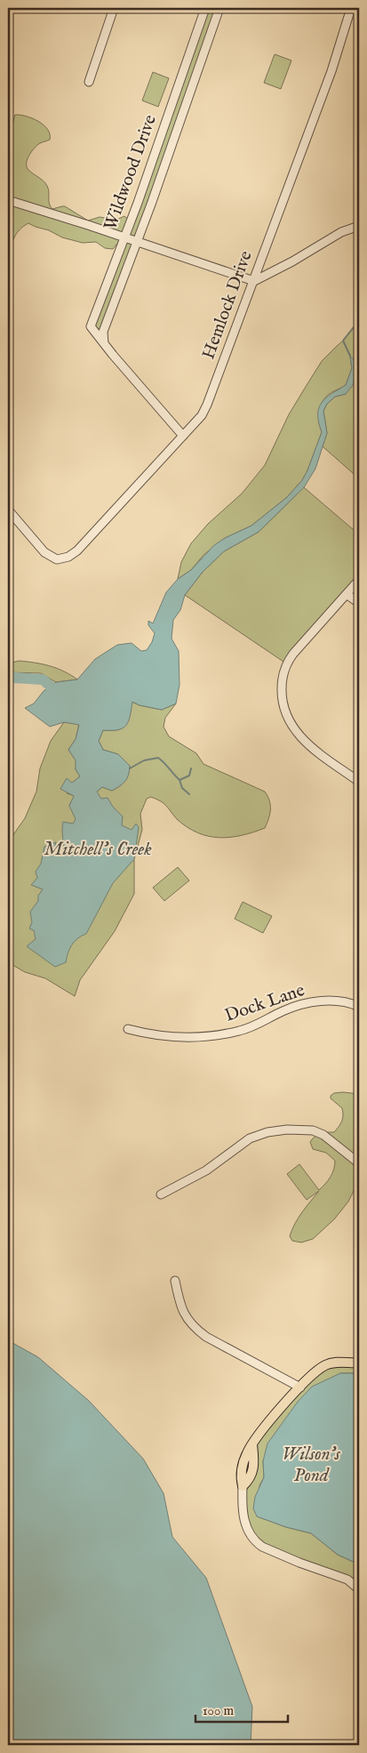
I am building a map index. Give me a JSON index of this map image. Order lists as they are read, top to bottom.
{
  "streets": {
    "street": ["Wildwood Drive", "Hemlock Drive", "Dock Lane"]
  },
  "crossings": [
    ["Wildwood Drive", "Hemlock Drive"]
  ],
  "water": ["Mitchell's Creek", "Wilson's Pond"],
  "scale_bar": "100 m"
}
